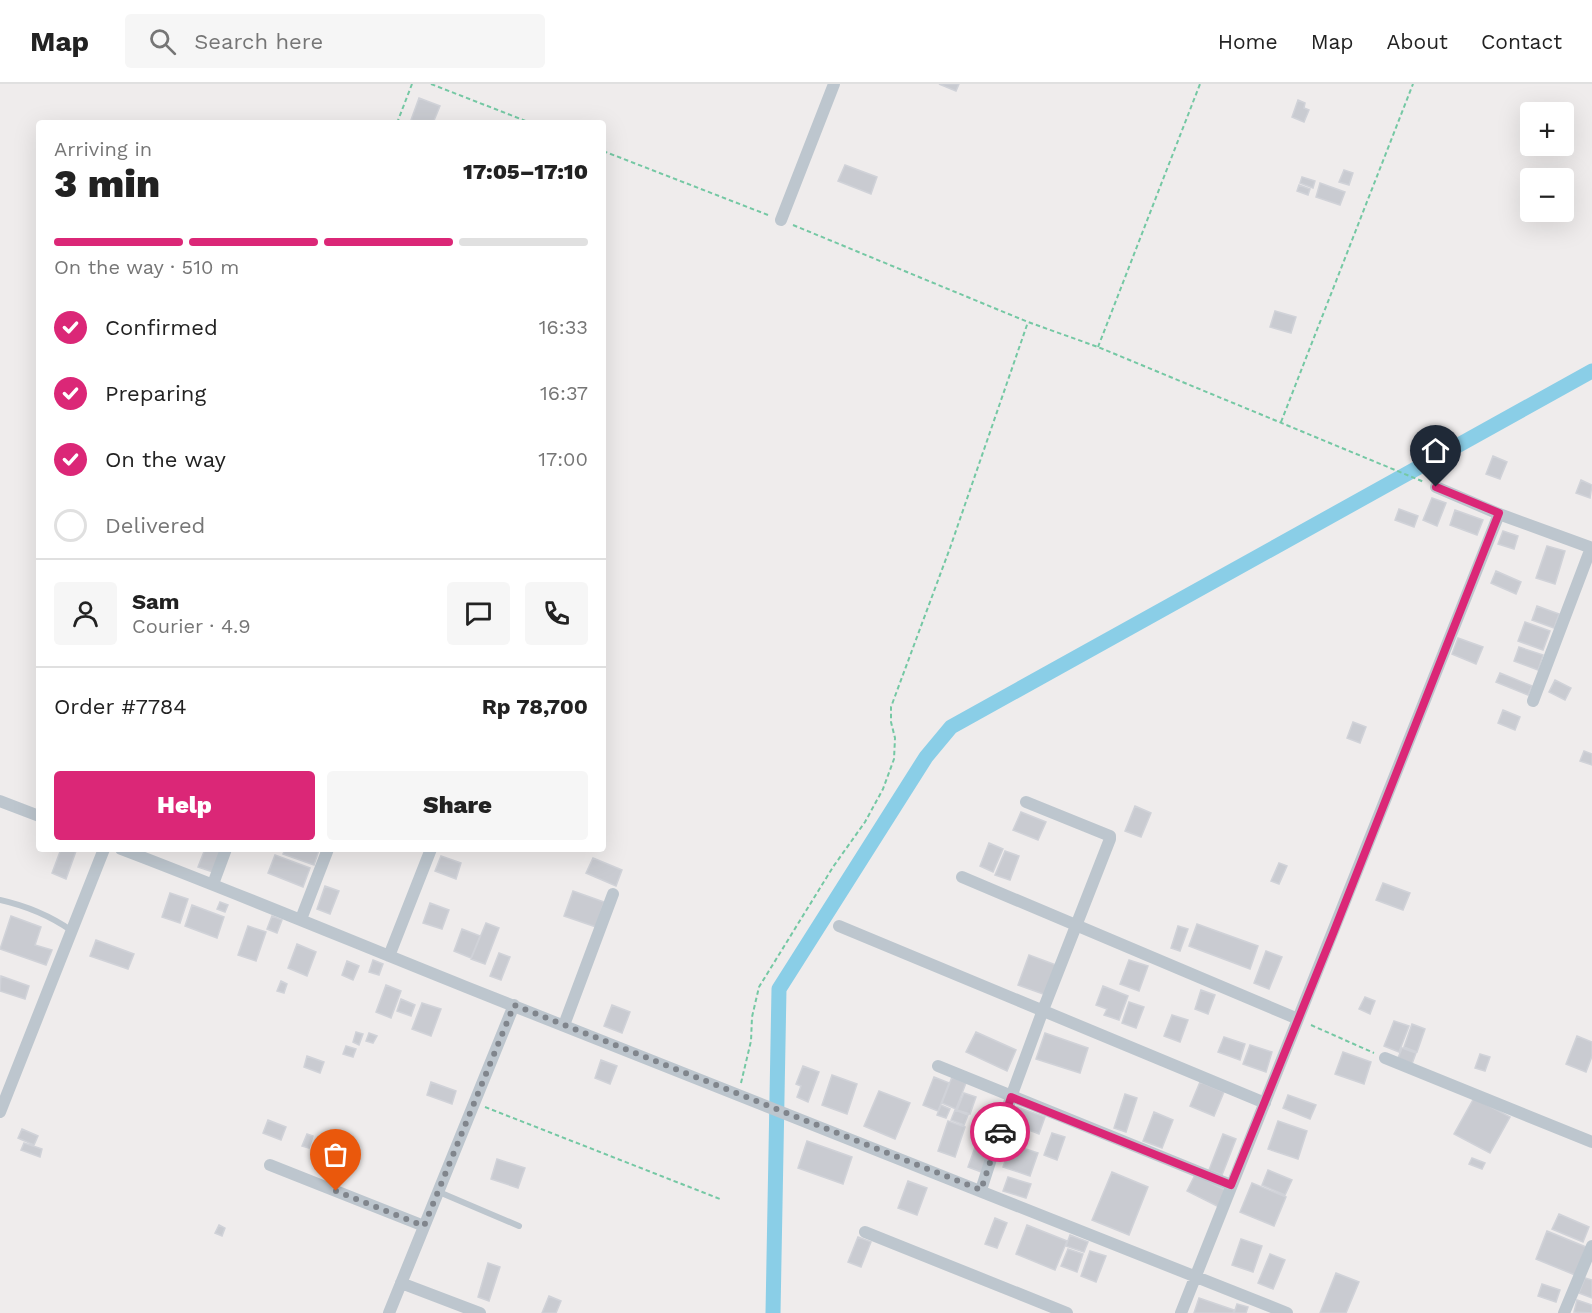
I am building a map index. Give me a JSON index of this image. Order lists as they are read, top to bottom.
{
  "page": {
    "header": "Map",
    "search": "Search here",
    "nav": [
      "Home",
      "Map",
      "About",
      "Contact"
    ],
    "map_buttons": ["+", "−"],
    "heading": ["3 min", "Arriving in", "17:05–17:10"],
    "panel": [
      "Sam",
      "Courier · 4.9",
      "Order #7784",
      "Rp 78,700"
    ],
    "bar": "On the way · 510 m",
    "list": [
      ["Confirmed", "16:33"],
      ["Preparing", "16:37"],
      ["On the way", "17:00"],
      "Delivered"
    ],
    "buttons": ["Help", "Share"]
  }
}
